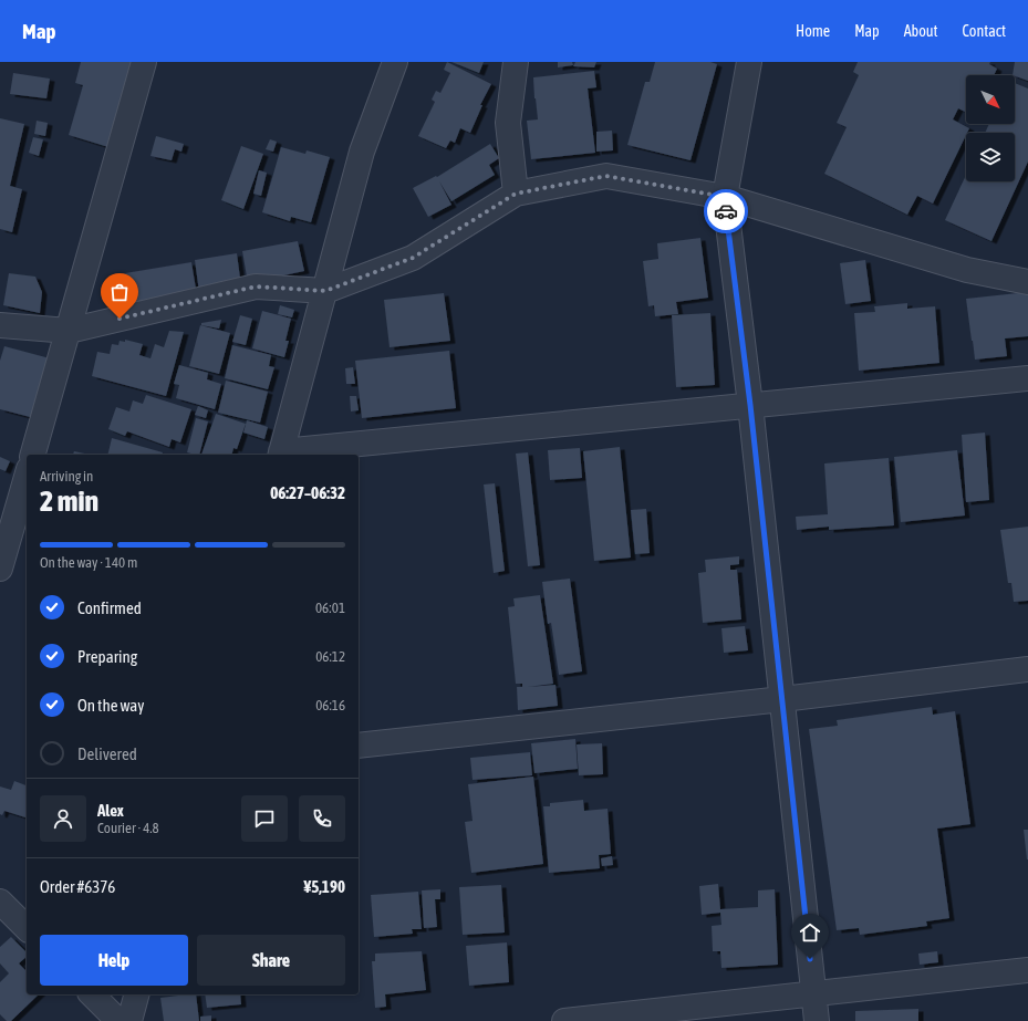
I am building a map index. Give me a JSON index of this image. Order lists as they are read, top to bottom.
{
  "north": "bottom right",
  "page": {
    "header": "Map",
    "nav": [
      "Home",
      "Map",
      "About",
      "Contact"
    ],
    "heading": ["2 min", "Arriving in", "06:27–06:32"],
    "panel": [
      "Alex",
      "Courier · 4.8",
      "Order #6376",
      "¥5,190"
    ],
    "bar": "On the way · 140 m",
    "list": [
      ["Confirmed", "06:01"],
      ["Preparing", "06:12"],
      ["On the way", "06:16"],
      "Delivered"
    ],
    "buttons": ["Help", "Share"]
  }
}
